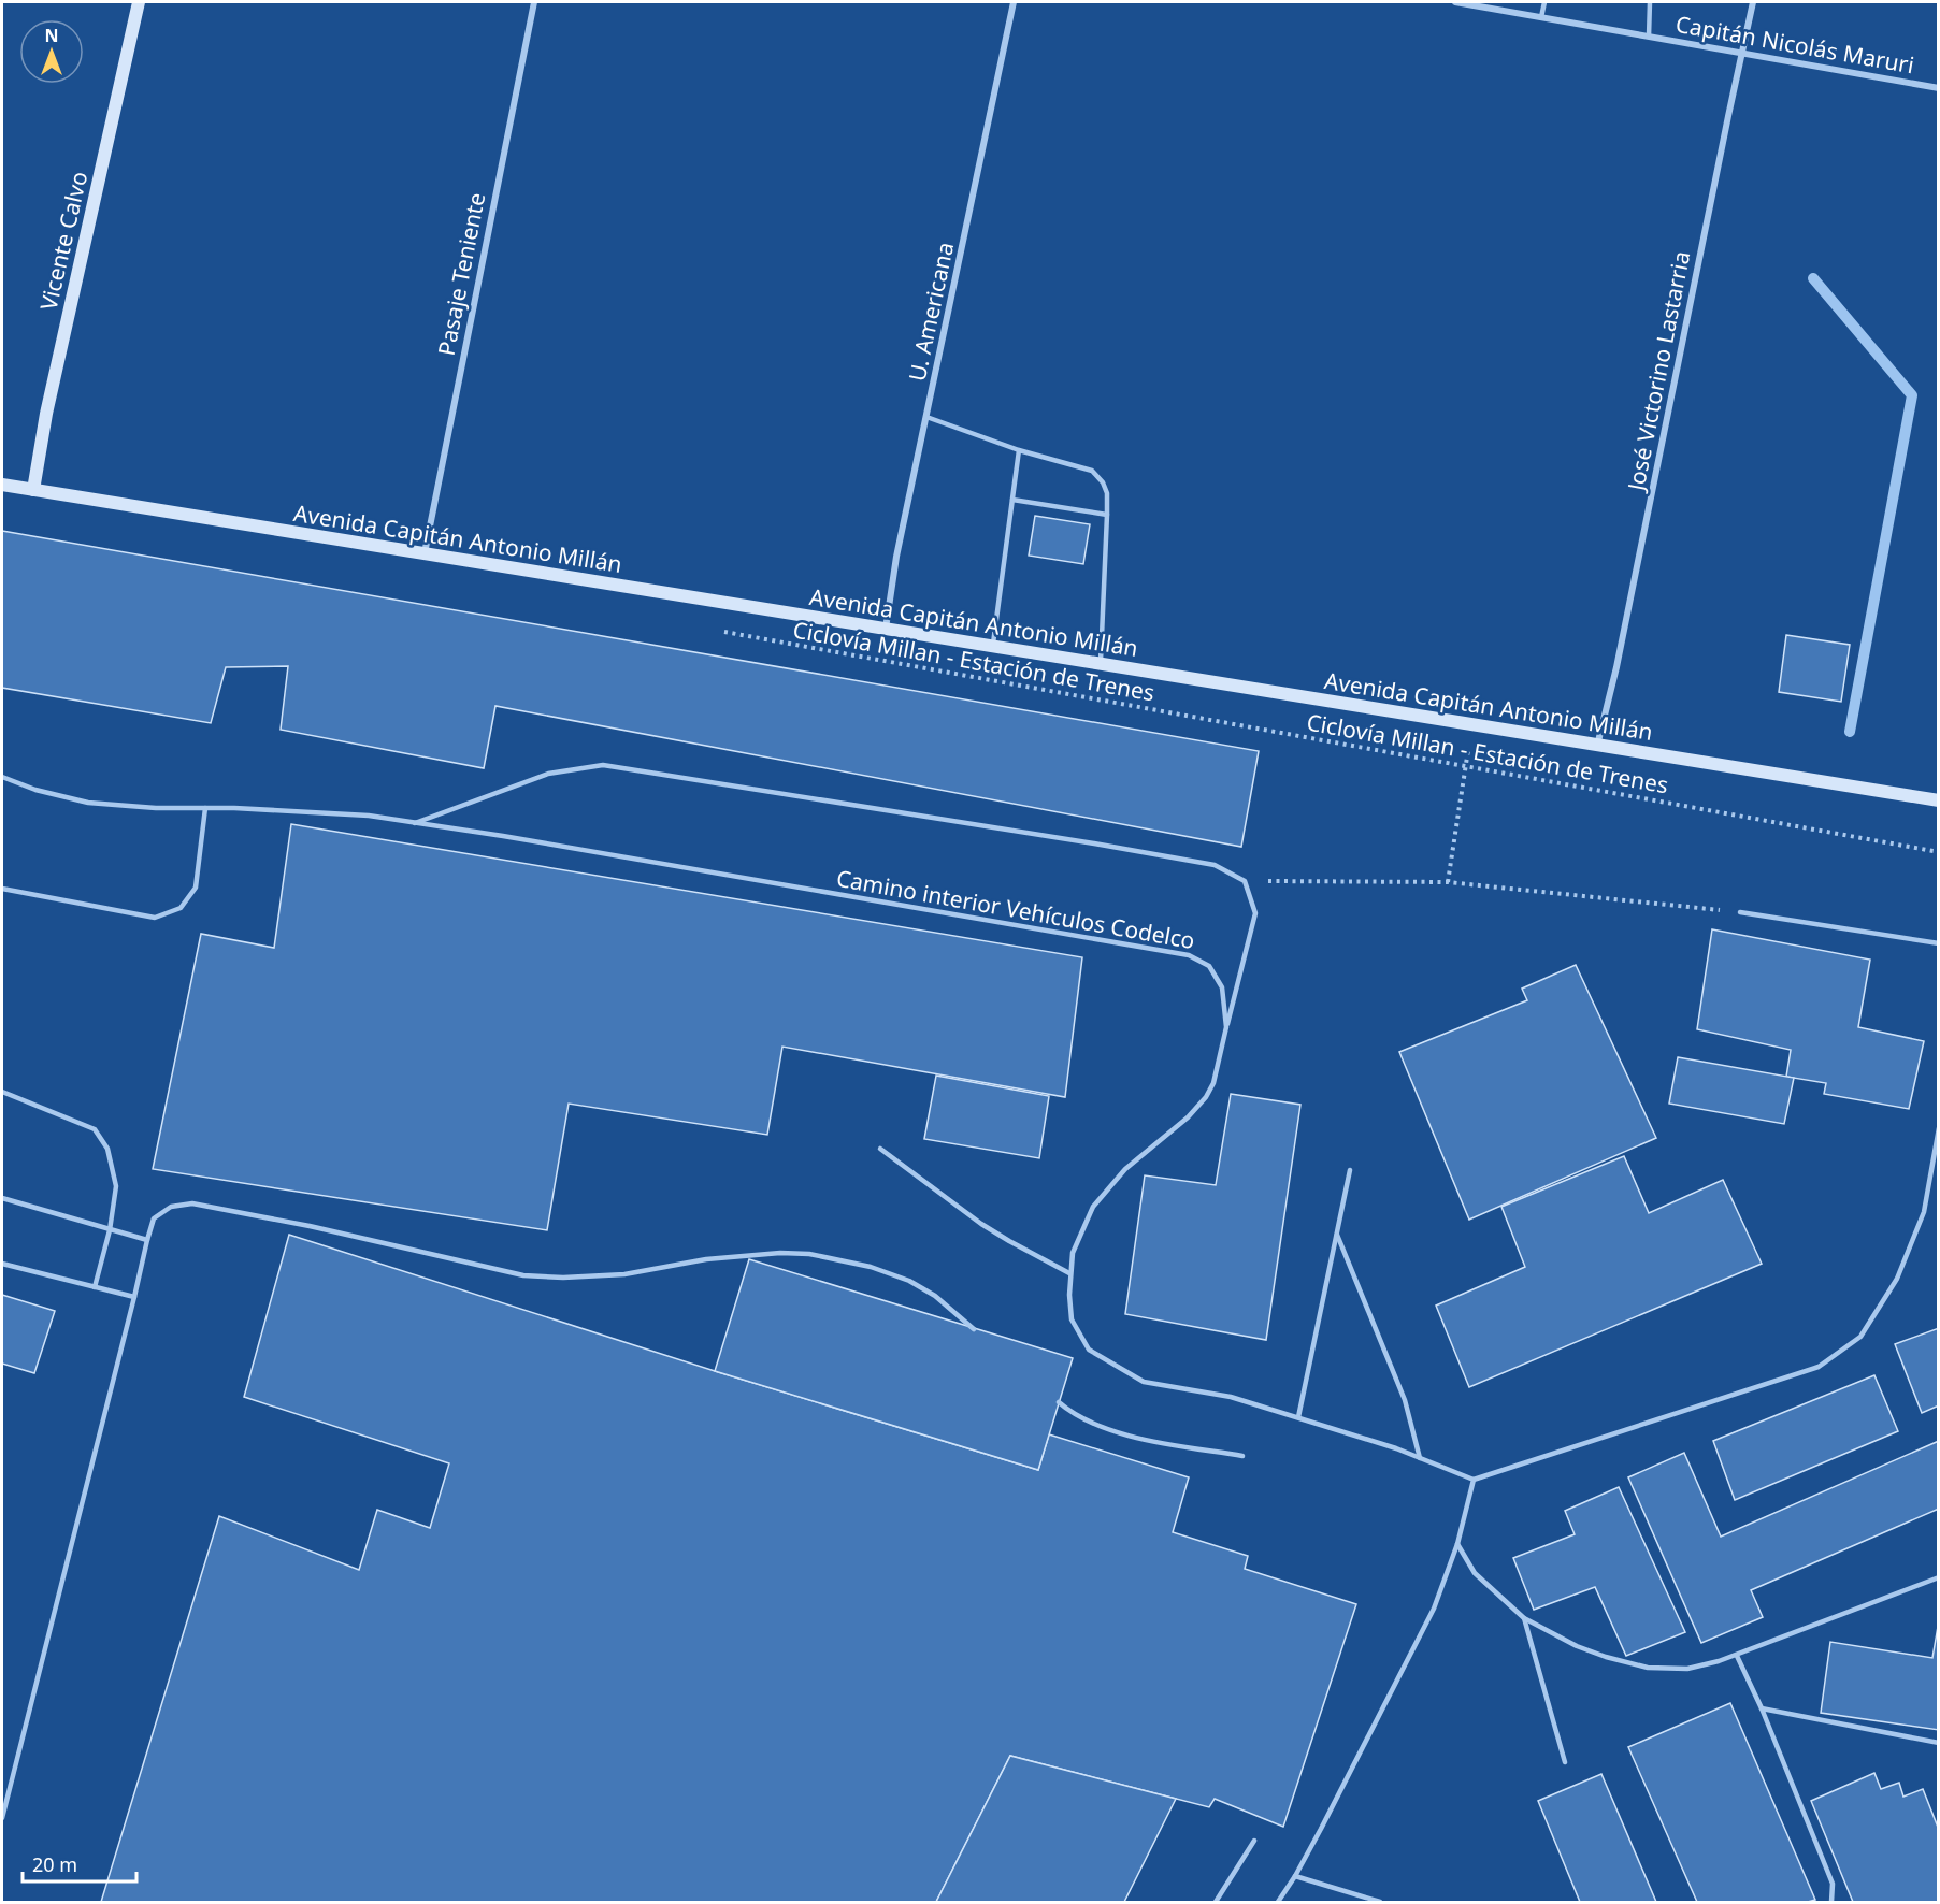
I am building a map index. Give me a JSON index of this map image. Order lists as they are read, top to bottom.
{
  "streets": {
    "main road": ["Vicente Calvo", "Avenida Capitán Antonio Millán"],
    "street": [
      "Capitán Nicolás Maruri",
      "Pasaje Teniente",
      "U. Americana",
      "José Victorino Lastarria"
    ],
    "lane": ["Camino interior Vehículos Codelco"],
    "path": ["Ciclovía Millan - Estación de Trenes"]
  },
  "crossings": [
    ["Capitán Nicolás Maruri", "José Victorino Lastarria"],
    ["Vicente Calvo", "Avenida Capitán Antonio Millán"],
    ["Pasaje Teniente", "Avenida Capitán Antonio Millán"],
    ["U. Americana", "Avenida Capitán Antonio Millán"],
    ["José Victorino Lastarria", "Avenida Capitán Antonio Millán"]
  ],
  "scale_bar": "20 m",
  "north": "top"
}
